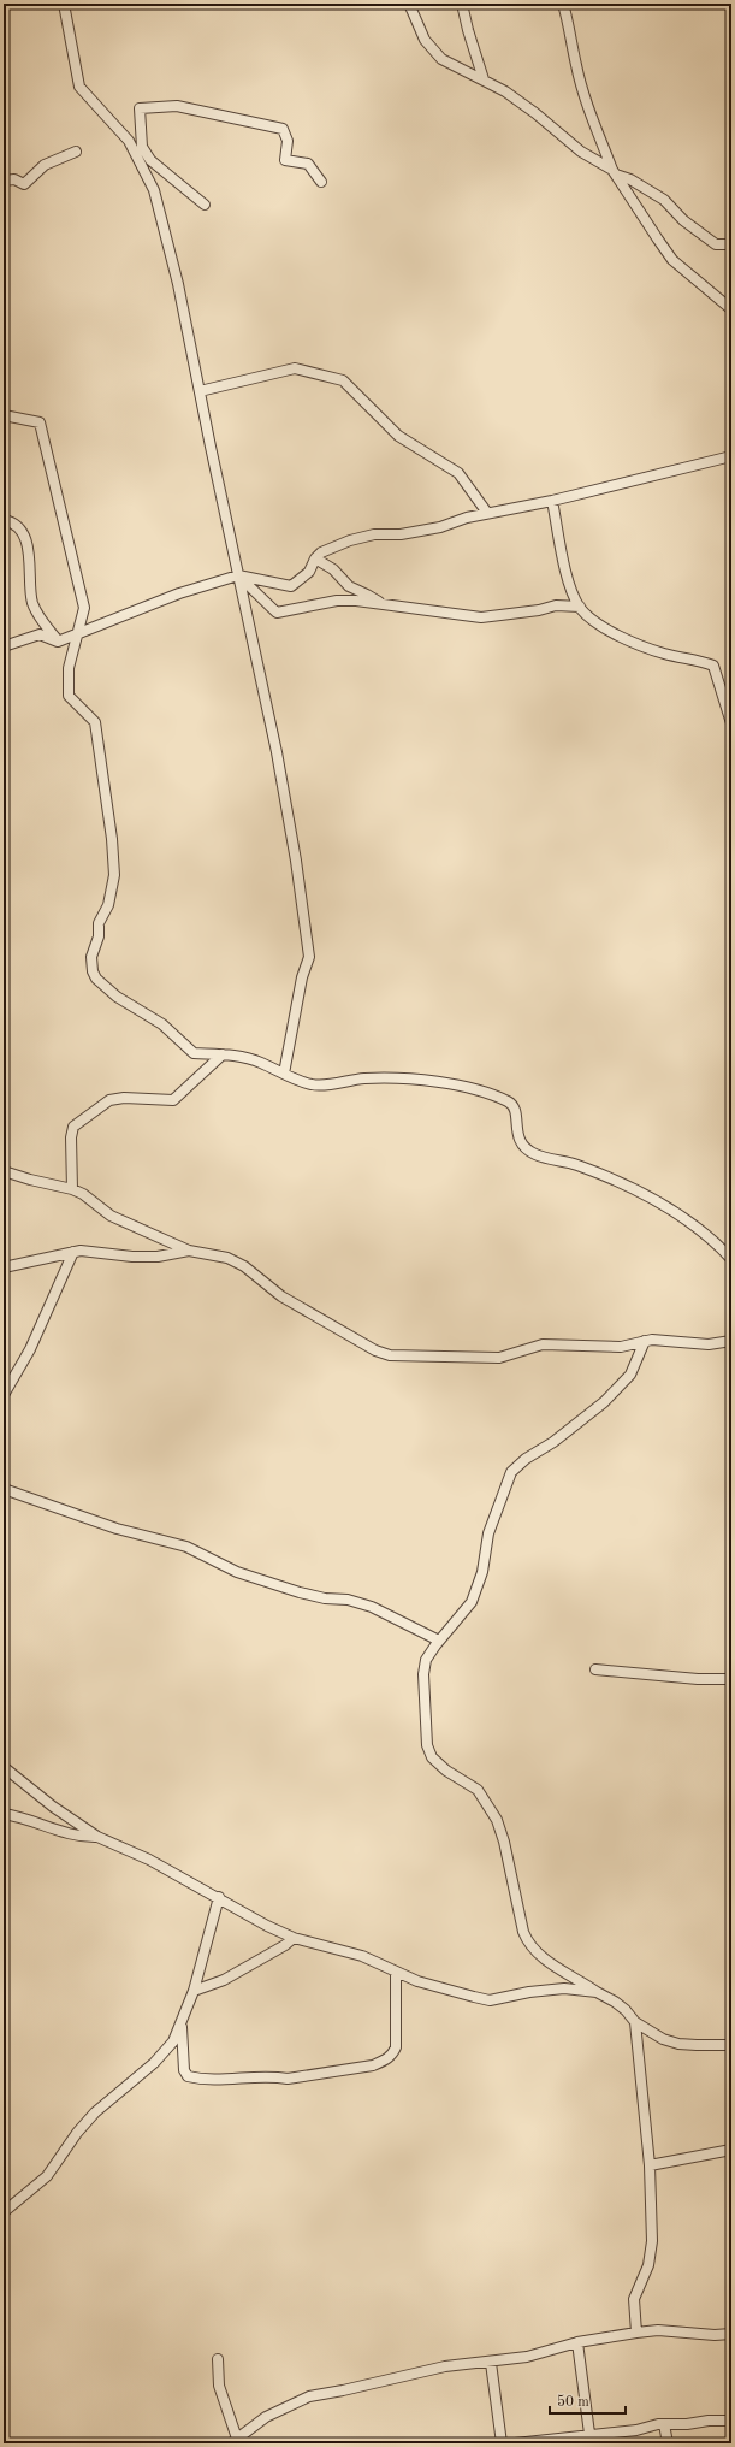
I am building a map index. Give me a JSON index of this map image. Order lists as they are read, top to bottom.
{
  "scale_bar": "50 m"
}
